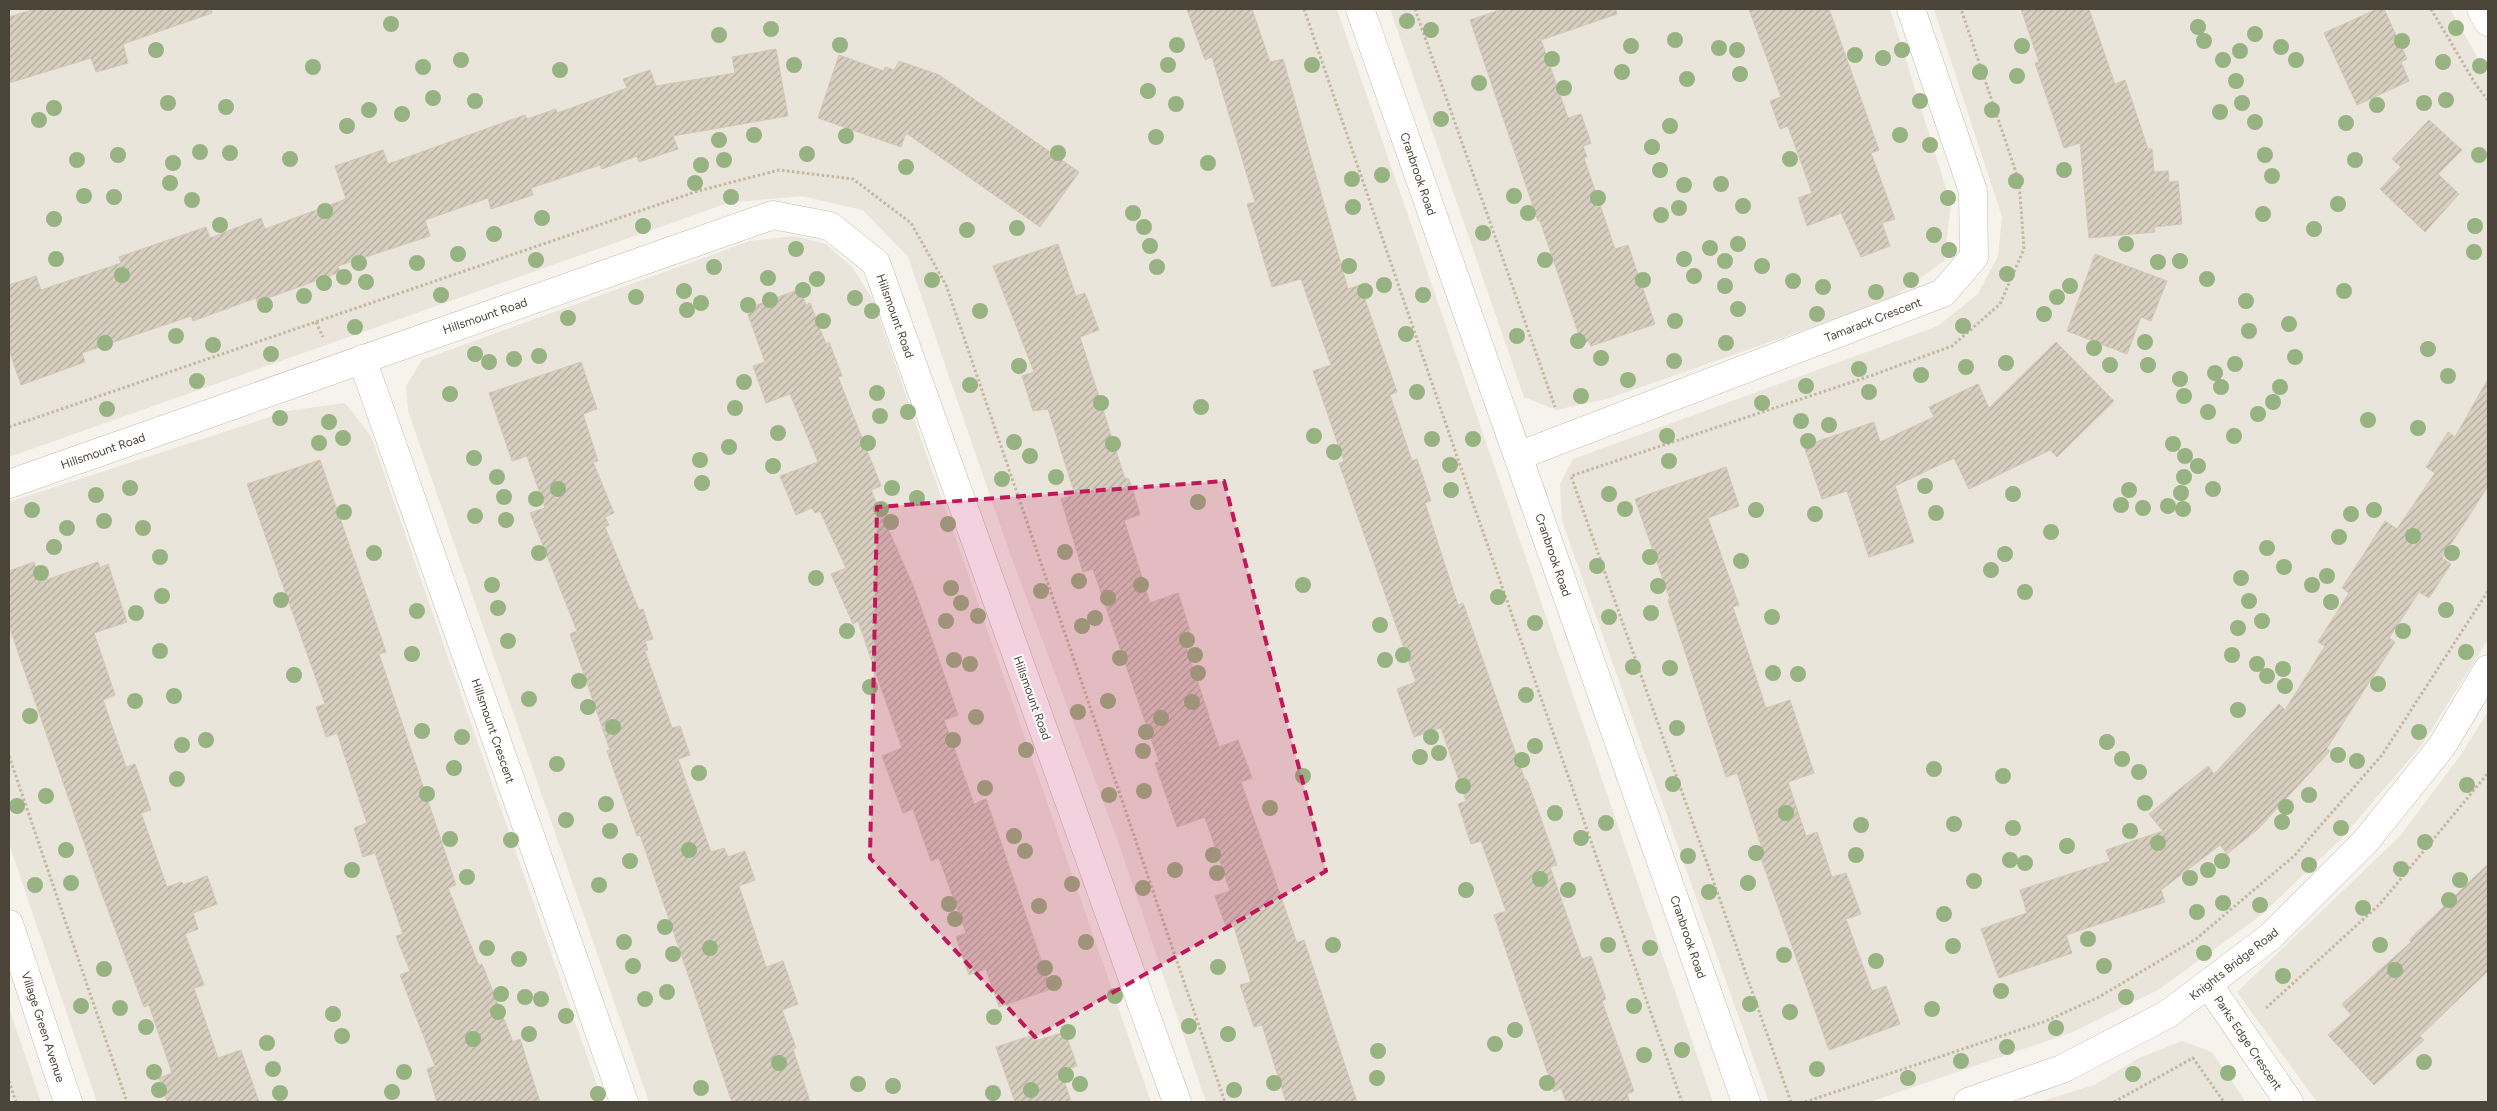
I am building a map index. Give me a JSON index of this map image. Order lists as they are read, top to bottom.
{
  "streets": {
    "street": [
      "Cranbrook Road",
      "Hillsmount Road",
      "Tamarack Crescent",
      "Hillsmount Crescent",
      "Knights Bridge Road",
      "Village Green Avenue",
      "Parks Edge Crescent"
    ]
  },
  "crossings": [
    ["Cranbrook Road", "Tamarack Crescent"],
    ["Hillsmount Road", "Hillsmount Crescent"],
    ["Knights Bridge Road", "Parks Edge Crescent"]
  ]
}
